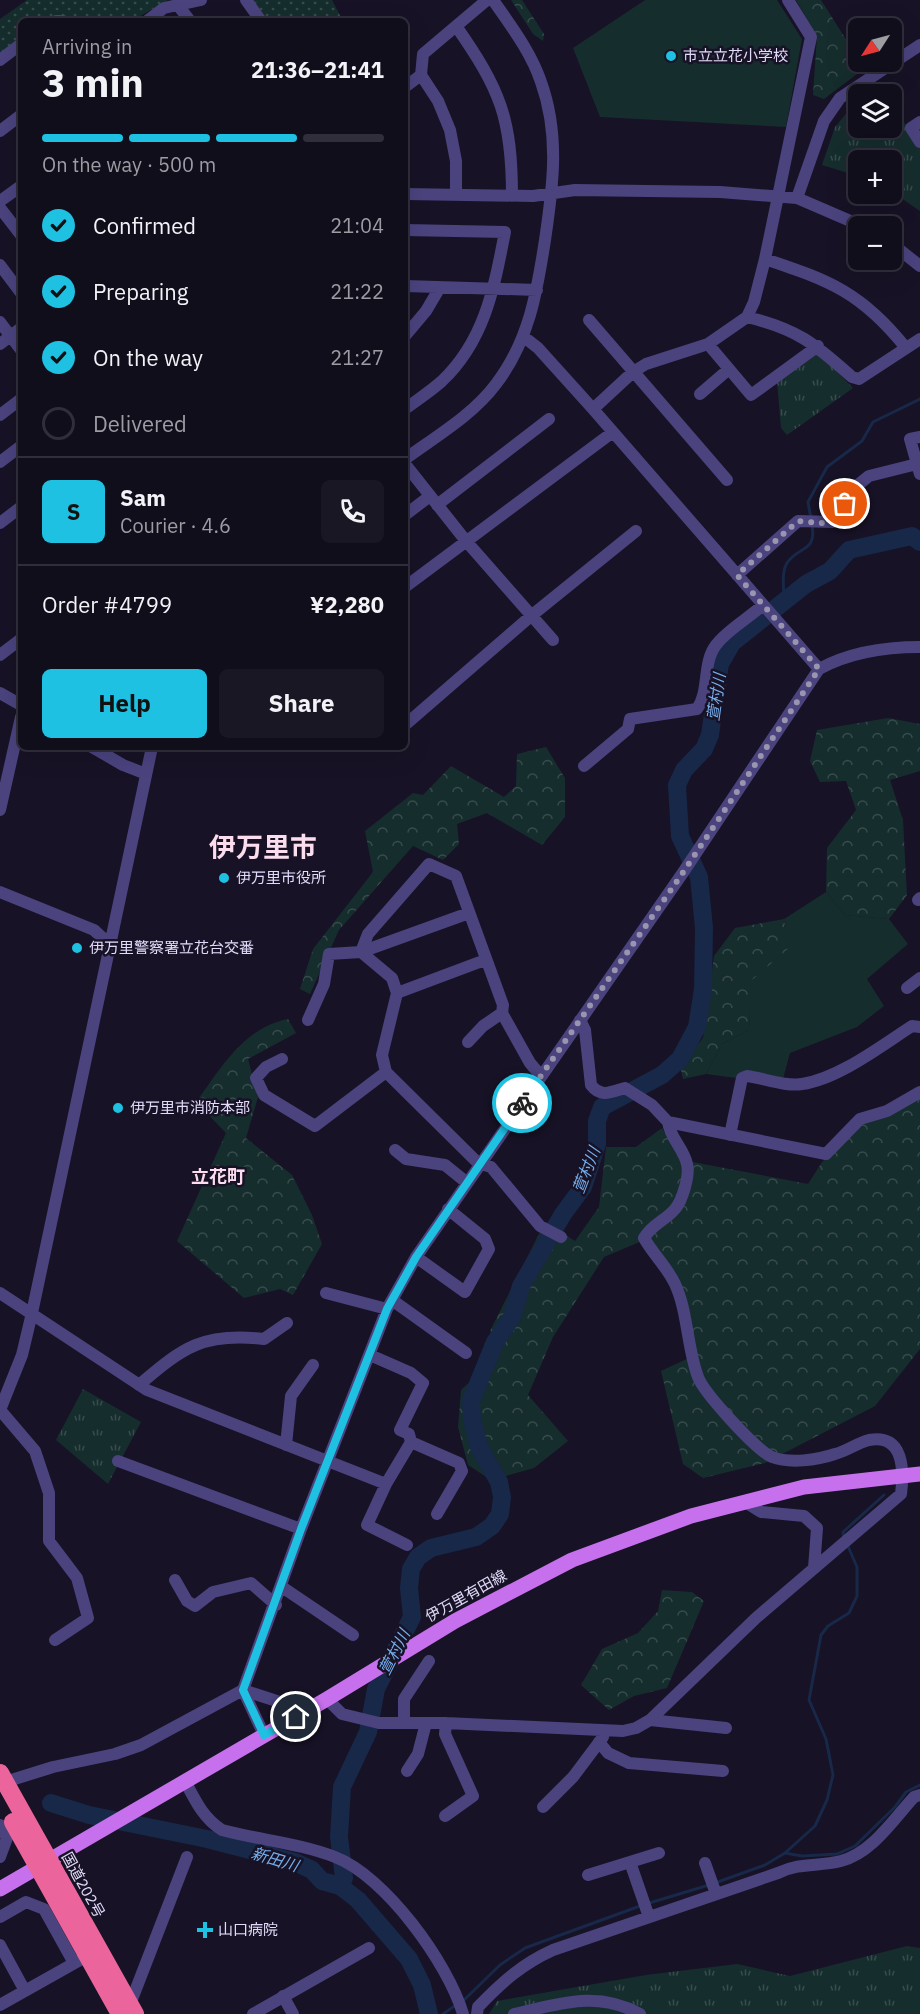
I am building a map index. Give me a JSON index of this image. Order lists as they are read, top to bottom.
{
  "streets": {
    "highway": ["国道202号"],
    "main road": ["伊万里有田線"]
  },
  "crossings": [
    ["伊万里有田線", "国道202号"]
  ],
  "districts": ["伊万里市", "立花町"],
  "water": ["萱村川", "新田川"],
  "places": {
    "other": [
      "市立立花小学校",
      "伊万里市役所",
      "伊万里警察署立花台交番",
      "伊万里市消防本部"
    ],
    "health": ["山口病院"]
  },
  "north": "bottom left",
  "page": {
    "map_buttons": ["+", "−"],
    "heading": ["3 min", "Arriving in", "21:36–21:41"],
    "panel": [
      "Sam",
      "Courier · 4.6",
      "Order #4799",
      "¥2,280"
    ],
    "bar": "On the way · 500 m",
    "list": [
      ["Confirmed", "21:04"],
      ["Preparing", "21:22"],
      ["On the way", "21:27"],
      "Delivered"
    ],
    "round": "S",
    "buttons": ["Help", "Share"]
  }
}
